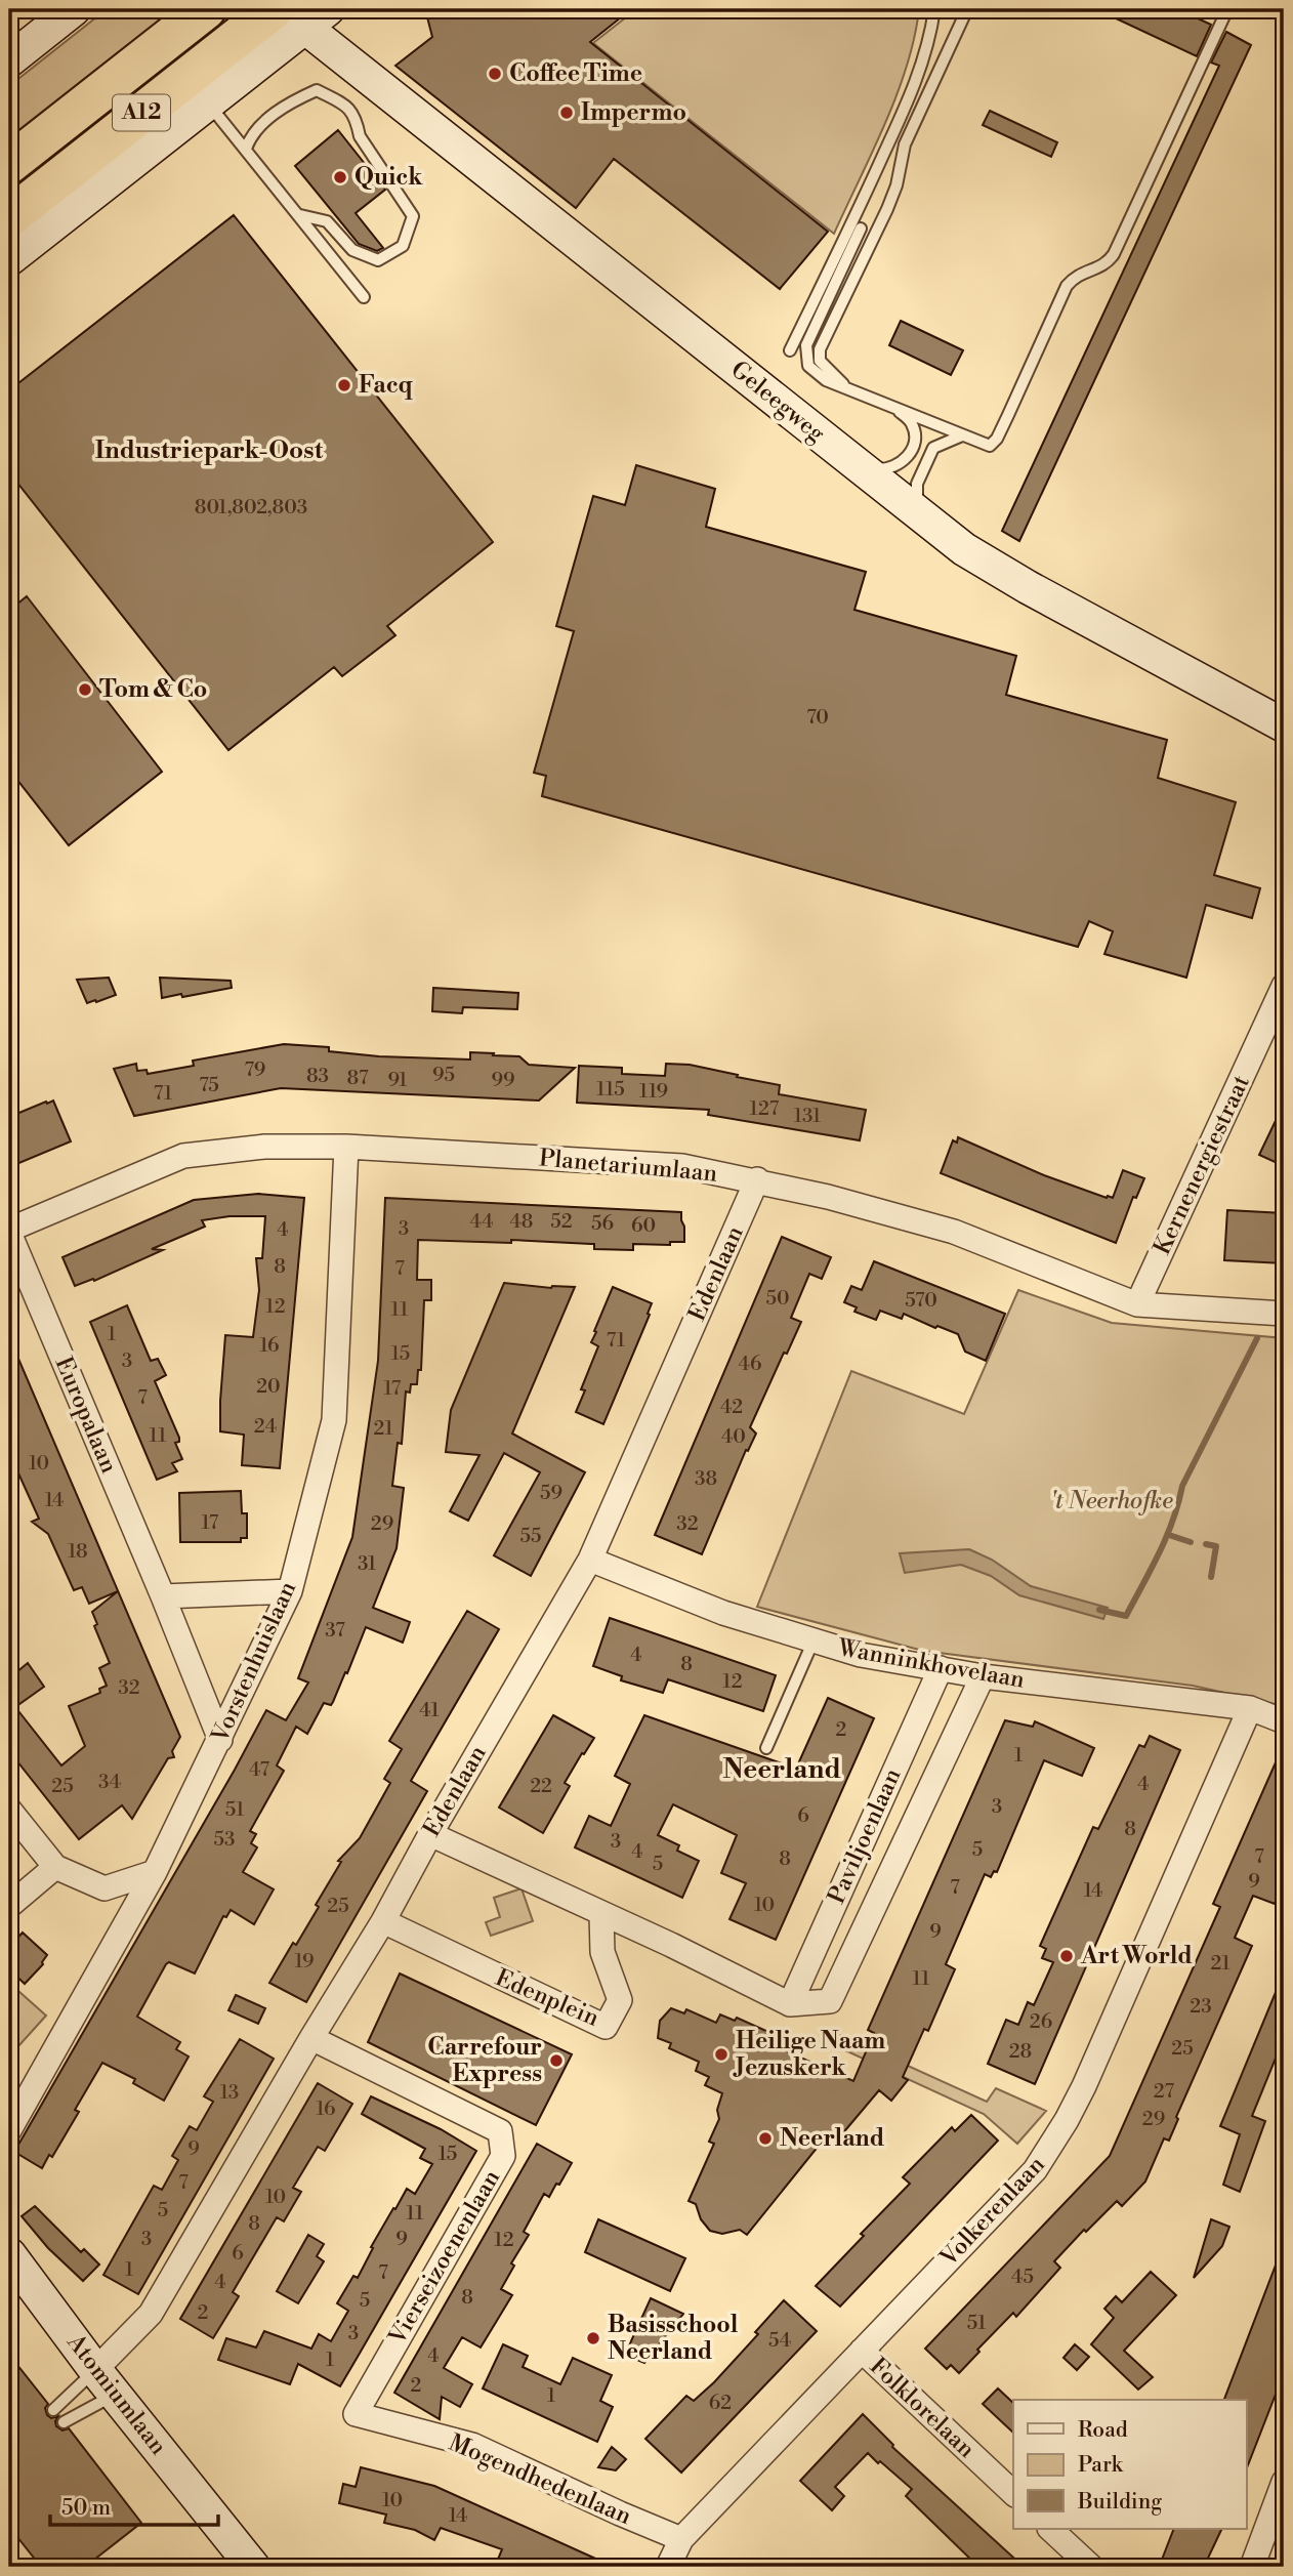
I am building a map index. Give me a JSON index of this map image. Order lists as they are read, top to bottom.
{
  "streets": {
    "highway": ["A12"],
    "street": [
      "Geleegweg",
      "Kernenergiestraat",
      "Planetariumlaan",
      "Edenlaan",
      "Europalaan",
      "Vorstenhuislaan",
      "Wanninkhovelaan",
      "Paviljoenlaan",
      "Edenplein",
      "Volkerenlaan",
      "Vierseizoenenlaan",
      "Atomiumlaan",
      "Folklorelaan",
      "Mogendhedenlaan"
    ]
  },
  "crossings": [
    ["A12", "Geleegweg"],
    ["Kernenergiestraat", "Planetariumlaan"],
    ["Planetariumlaan", "Edenlaan"],
    ["Planetariumlaan", "Europalaan"],
    ["Planetariumlaan", "Vorstenhuislaan"],
    ["Edenlaan", "Wanninkhovelaan"],
    ["Edenlaan", "Edenplein"],
    ["Edenlaan", "Vierseizoenenlaan"],
    ["Edenlaan", "Atomiumlaan"],
    ["Europalaan", "Vorstenhuislaan"],
    ["Wanninkhovelaan", "Paviljoenlaan"],
    ["Wanninkhovelaan", "Volkerenlaan"],
    ["Volkerenlaan", "Folklorelaan"],
    ["Volkerenlaan", "Mogendhedenlaan"],
    ["Vierseizoenenlaan", "Mogendhedenlaan"]
  ],
  "districts": ["Industriepark-Oost", "Neerland"],
  "parks": ["'t Neerhofke"],
  "places": [
    "Coffee Time",
    "Impermo",
    "Quick",
    "Facq",
    "Tom & Co",
    "Art World",
    "Heilige Naam Jezuskerk",
    "Carrefour Express",
    "Neerland",
    "Basisschool Neerland"
  ],
  "house_numbers": [
    "801,802,803",
    "70",
    "79",
    "95",
    "83",
    "87",
    "91",
    "99",
    "75",
    "115",
    "119",
    "71",
    "127",
    "131",
    "44",
    "48",
    "52",
    "56",
    "60",
    "3",
    "4",
    "8",
    "7",
    "50",
    "570",
    "12",
    "11",
    "1",
    "71",
    "16",
    "15",
    "3",
    "46",
    "20",
    "17",
    "7",
    "42",
    "24",
    "21",
    "11",
    "40",
    "10",
    "38",
    "59",
    "14",
    "17",
    "29",
    "32",
    "55",
    "18",
    "31",
    "37",
    "4",
    "8",
    "12",
    "32",
    "41",
    "2",
    "1",
    "47",
    "34",
    "4",
    "25",
    "22",
    "3",
    "51",
    "6",
    "8",
    "53",
    "3",
    "5",
    "4",
    "7",
    "8",
    "5",
    "9",
    "7",
    "14",
    "10",
    "25",
    "9",
    "19",
    "21",
    "11",
    "23",
    "26",
    "25",
    "28",
    "27",
    "13",
    "16",
    "29",
    "9",
    "15",
    "7",
    "10",
    "5",
    "11",
    "8",
    "3",
    "9",
    "12",
    "6",
    "1",
    "7",
    "45",
    "4",
    "8",
    "5",
    "2",
    "51",
    "3",
    "54",
    "4",
    "1",
    "2",
    "1",
    "62",
    "10",
    "14"
  ],
  "legend": ["Road", "Park", "Building"],
  "scale_bar": "50 m"
}
